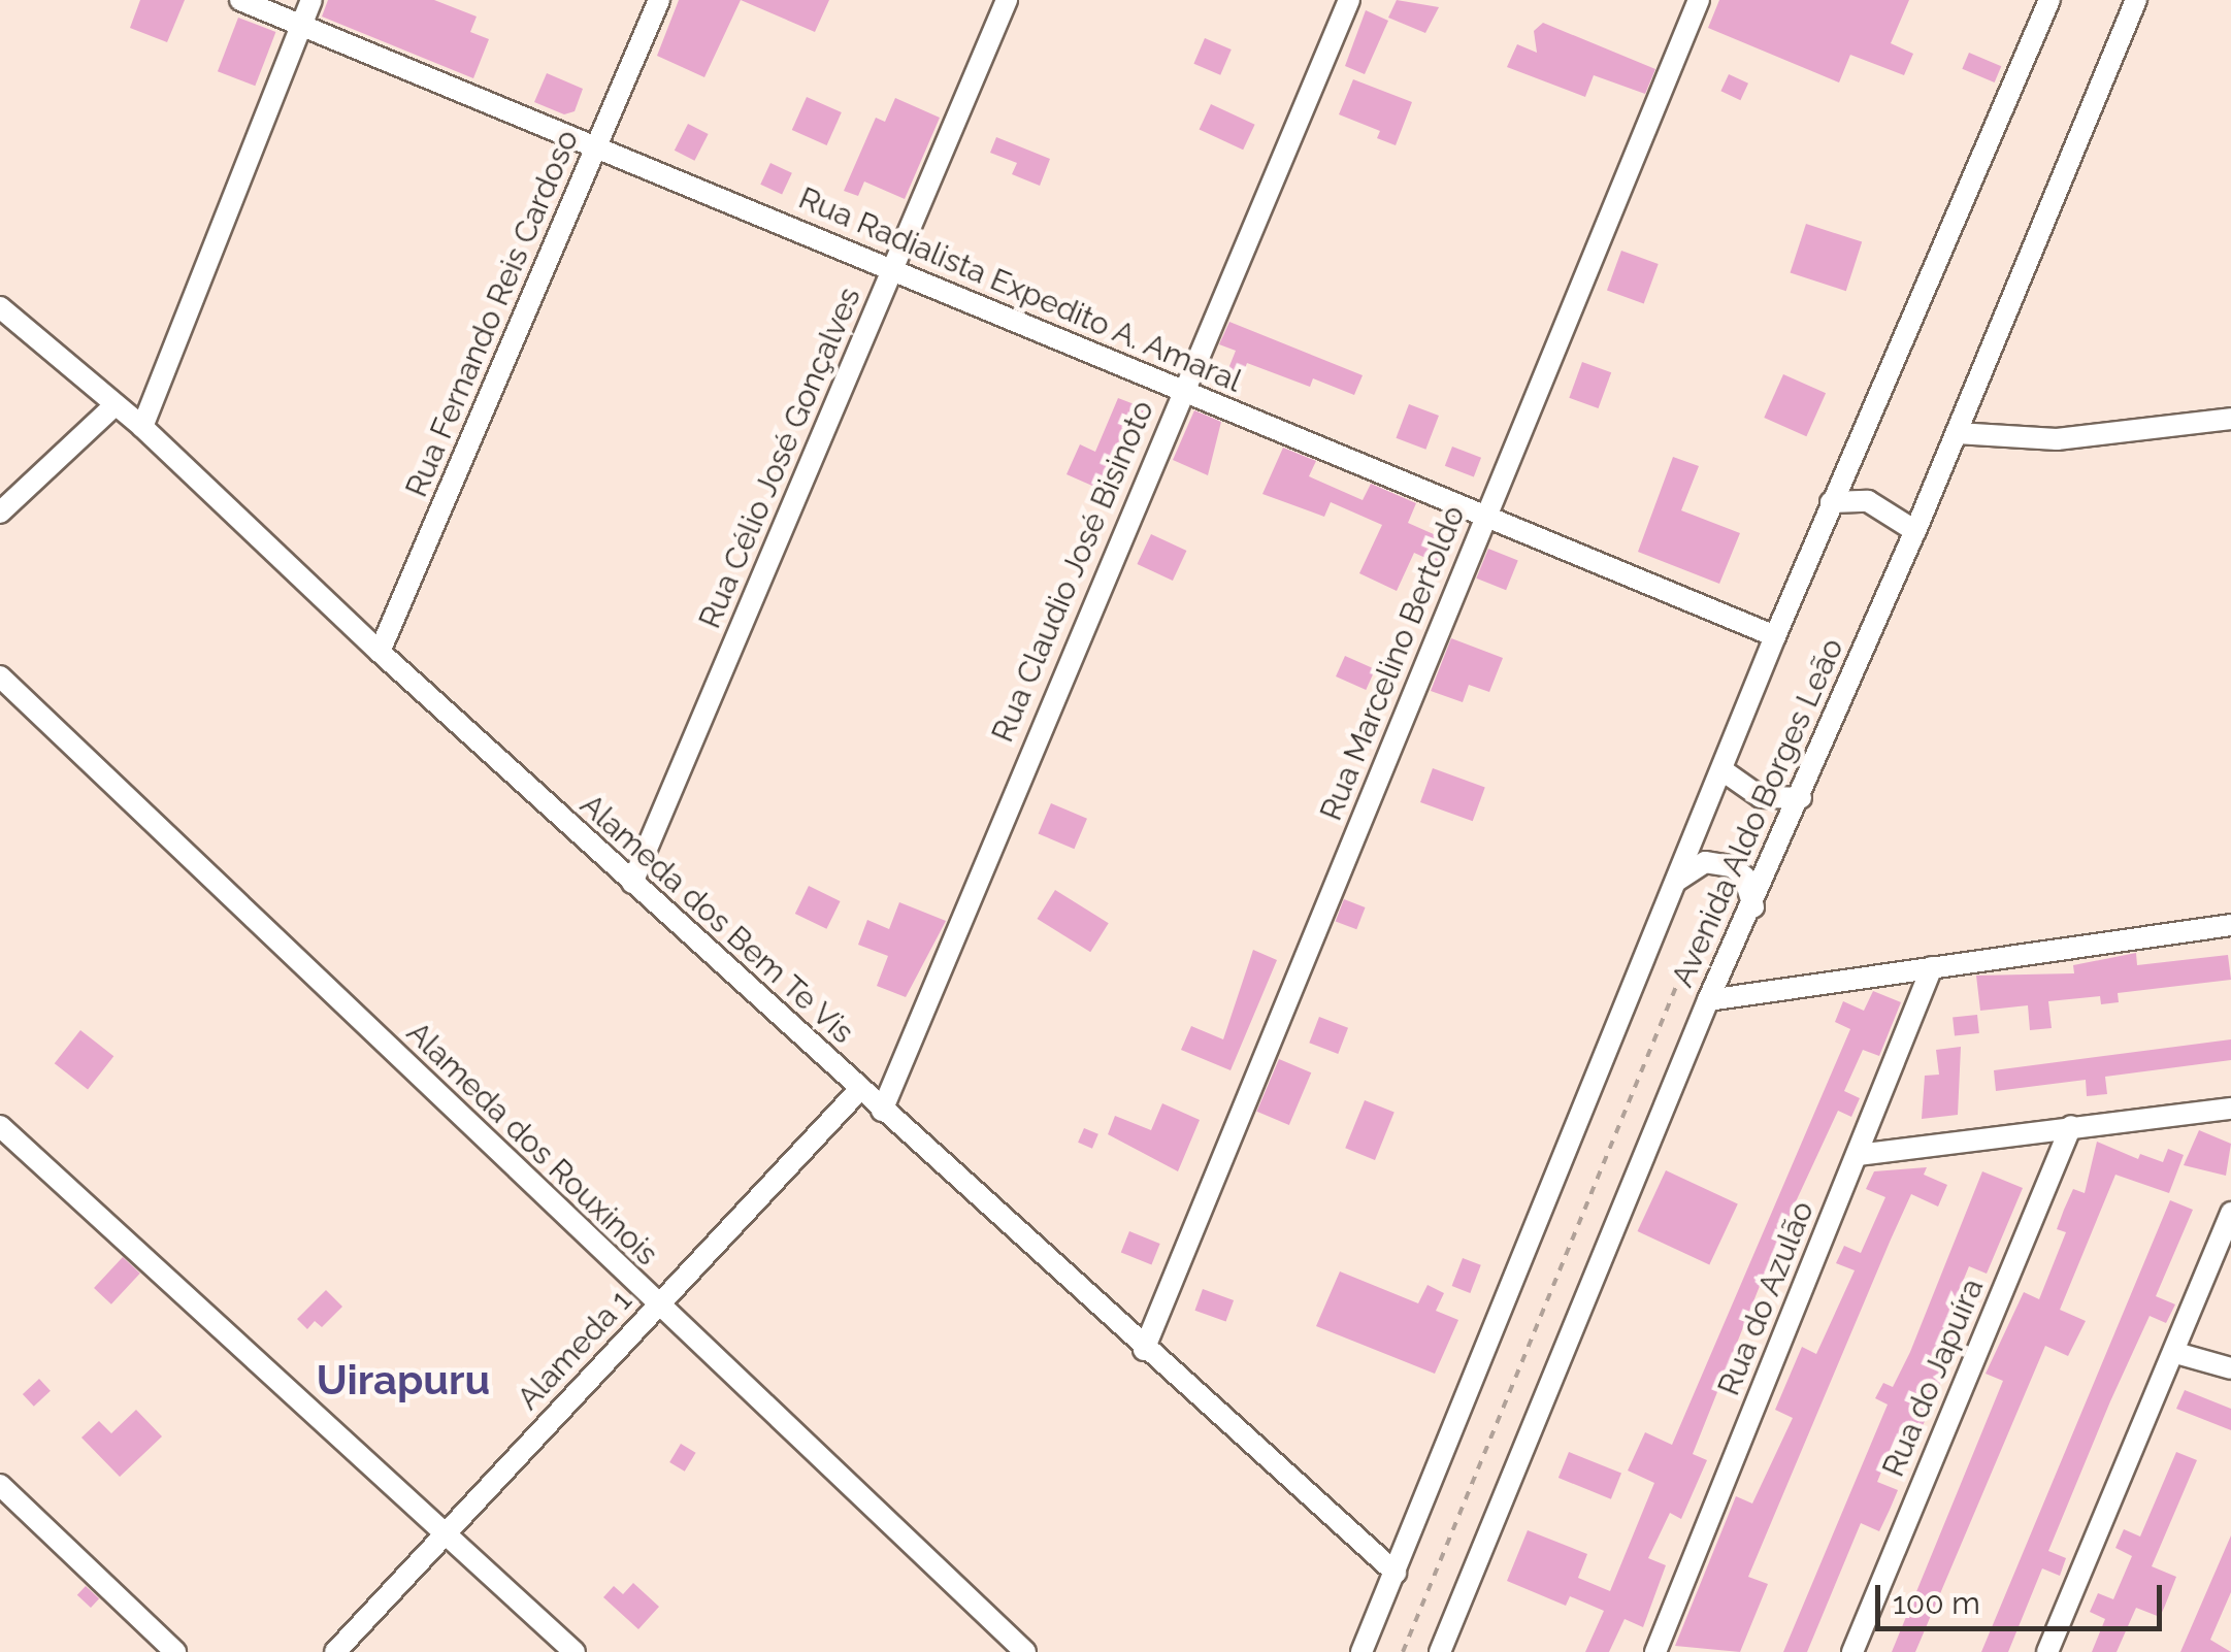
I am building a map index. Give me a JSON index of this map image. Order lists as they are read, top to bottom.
{
  "streets": {
    "street": [
      "Rua Radialista Expedito A. Amaral",
      "Rua Fernando Reis Cardoso",
      "Rua Célio José Gonçalves",
      "Rua Claudio José Bisinoto",
      "Rua Marcelino Bertoldo",
      "Avenida Aldo Borges Leão",
      "Alameda dos Bem Te Vis",
      "Alameda dos Rouxinois",
      "Rua do Azulão",
      "Alameda 1",
      "Rua do Japuíra"
    ]
  },
  "crossings": [
    ["Rua Radialista Expedito A. Amaral", "Rua Fernando Reis Cardoso"],
    ["Rua Radialista Expedito A. Amaral", "Rua Célio José Gonçalves"],
    ["Rua Radialista Expedito A. Amaral", "Rua Claudio José Bisinoto"],
    ["Rua Radialista Expedito A. Amaral", "Rua Marcelino Bertoldo"],
    ["Rua Radialista Expedito A. Amaral", "Avenida Aldo Borges Leão"],
    ["Rua Fernando Reis Cardoso", "Alameda dos Bem Te Vis"],
    ["Rua Célio José Gonçalves", "Alameda dos Bem Te Vis"],
    ["Rua Claudio José Bisinoto", "Alameda dos Bem Te Vis"],
    ["Rua Marcelino Bertoldo", "Alameda dos Bem Te Vis"],
    ["Avenida Aldo Borges Leão", "Alameda dos Bem Te Vis"],
    ["Alameda dos Bem Te Vis", "Alameda 1"],
    ["Alameda dos Rouxinois", "Alameda 1"]
  ],
  "districts": ["Uirapuru"],
  "scale_bar": "100 m"
}
